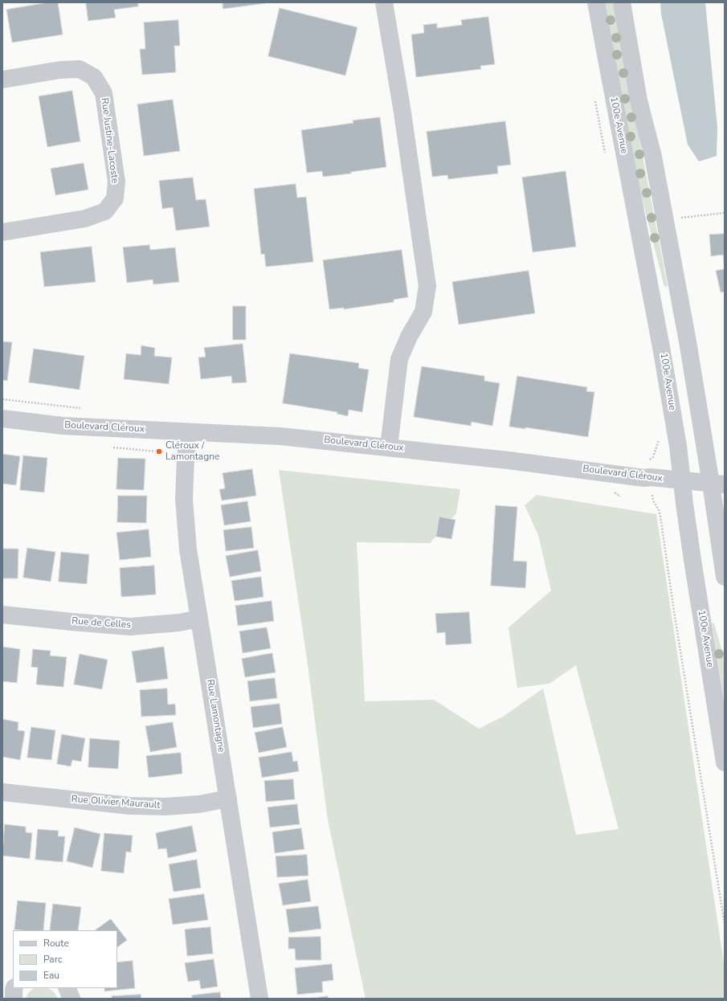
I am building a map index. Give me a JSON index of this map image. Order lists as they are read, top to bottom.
{
  "streets": {
    "street": [
      "100e Avenue",
      "Rue Justine-Lacoste",
      "Boulevard Cléroux",
      "Rue de Celles",
      "Rue Lamontagne",
      "Rue Olivier Maurault"
    ]
  },
  "crossings": [
    ["100e Avenue", "Boulevard Cléroux"],
    ["Boulevard Cléroux", "Rue Lamontagne"],
    ["Rue de Celles", "Rue Lamontagne"],
    ["Rue Lamontagne", "Rue Olivier Maurault"]
  ],
  "places": ["Cléroux / Lamontagne"],
  "legend": ["Route", "Parc", "Eau"]
}
